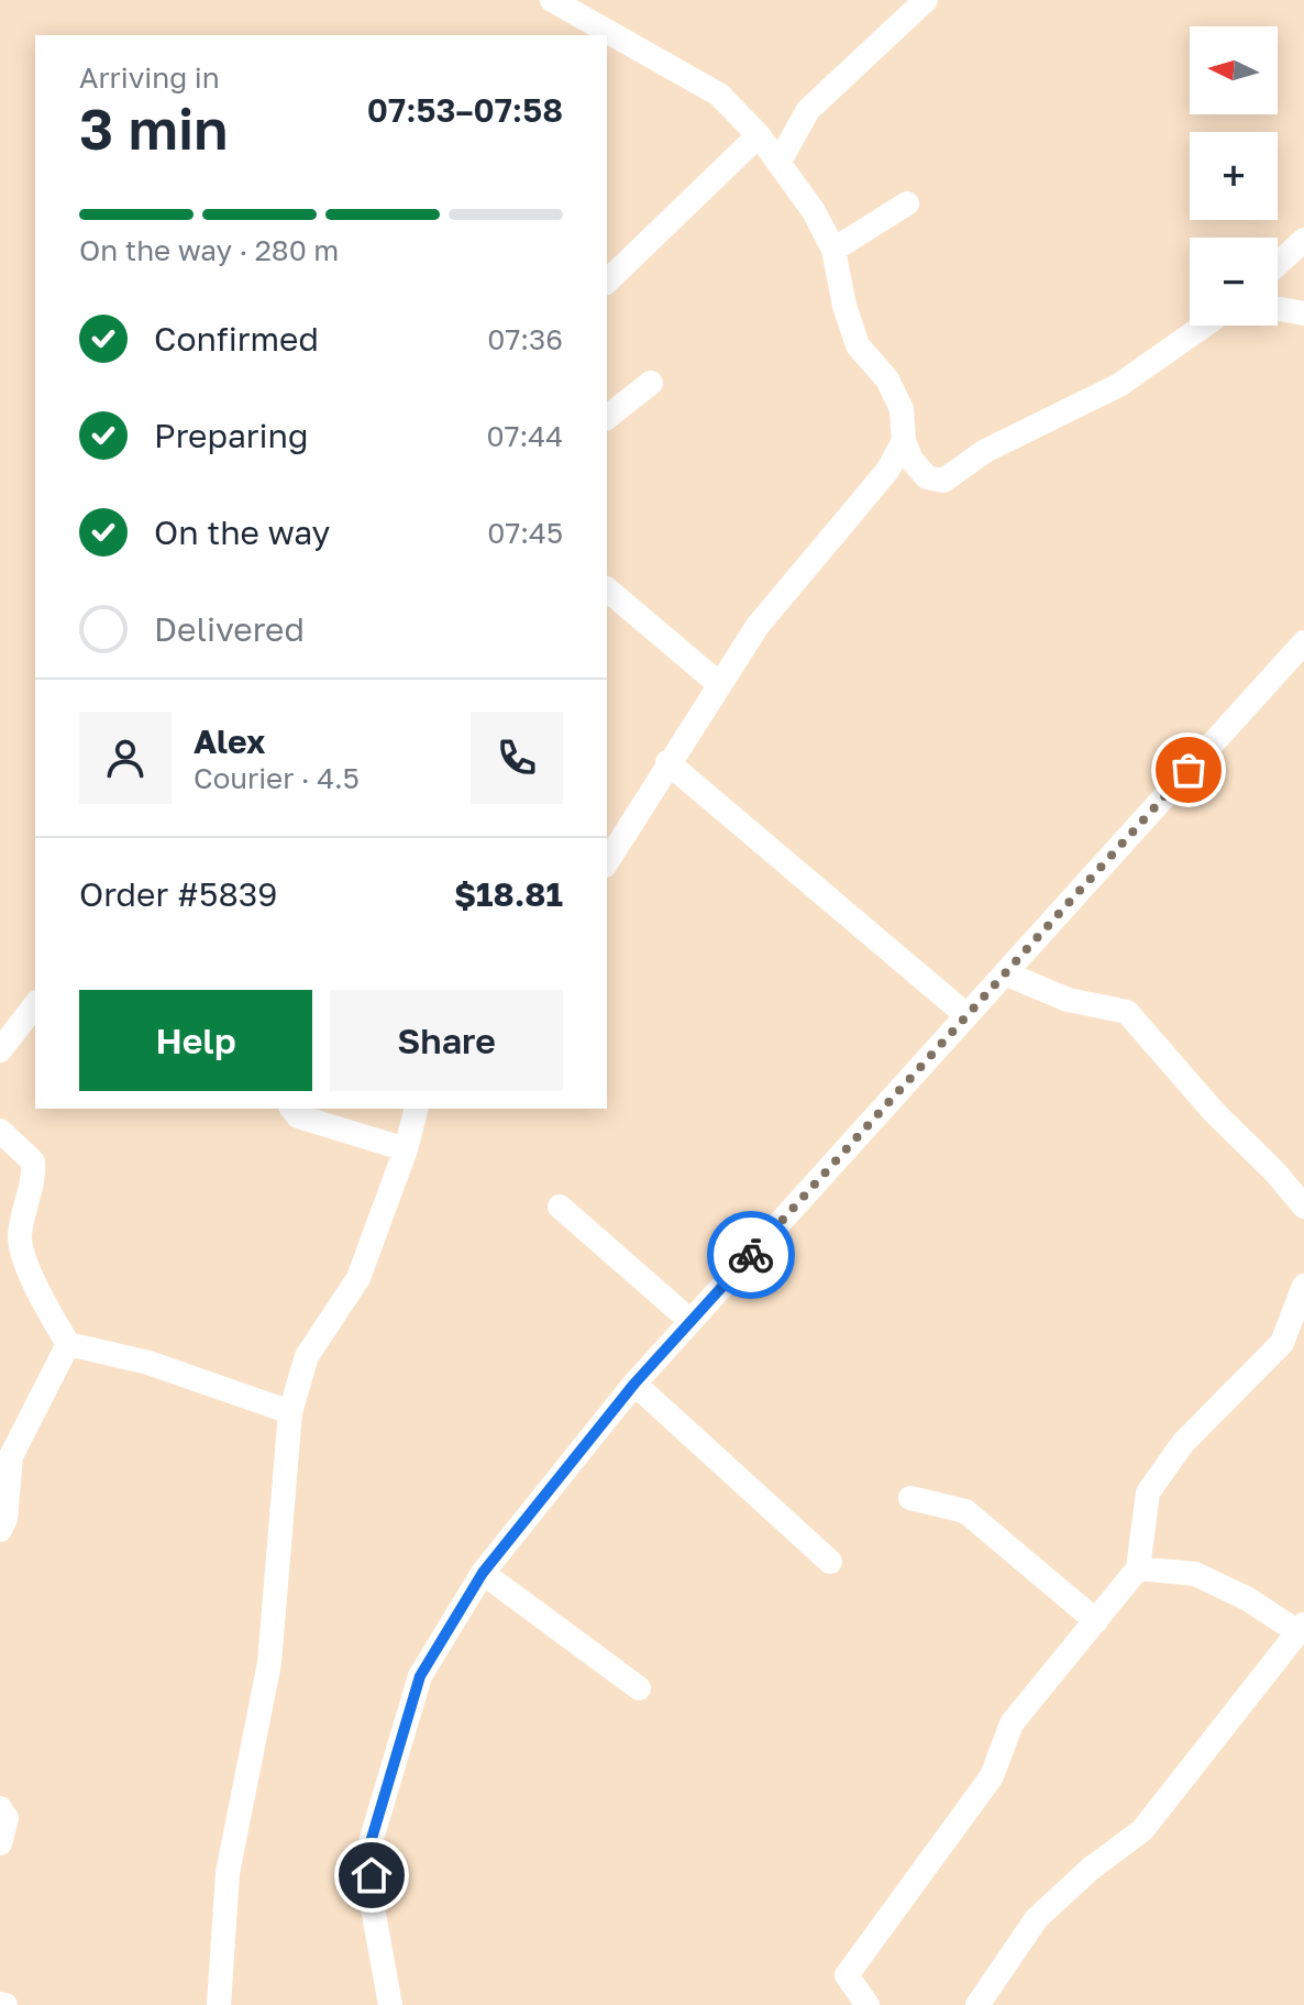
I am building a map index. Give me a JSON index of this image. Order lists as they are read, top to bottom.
{
  "north": "left",
  "page": {
    "map_buttons": ["+", "−"],
    "heading": ["3 min", "Arriving in", "07:53–07:58"],
    "panel": [
      "Alex",
      "Courier · 4.5",
      "Order #5839",
      "$18.81"
    ],
    "bar": "On the way · 280 m",
    "list": [
      ["Confirmed", "07:36"],
      ["Preparing", "07:44"],
      ["On the way", "07:45"],
      "Delivered"
    ],
    "buttons": ["Help", "Share"]
  }
}
